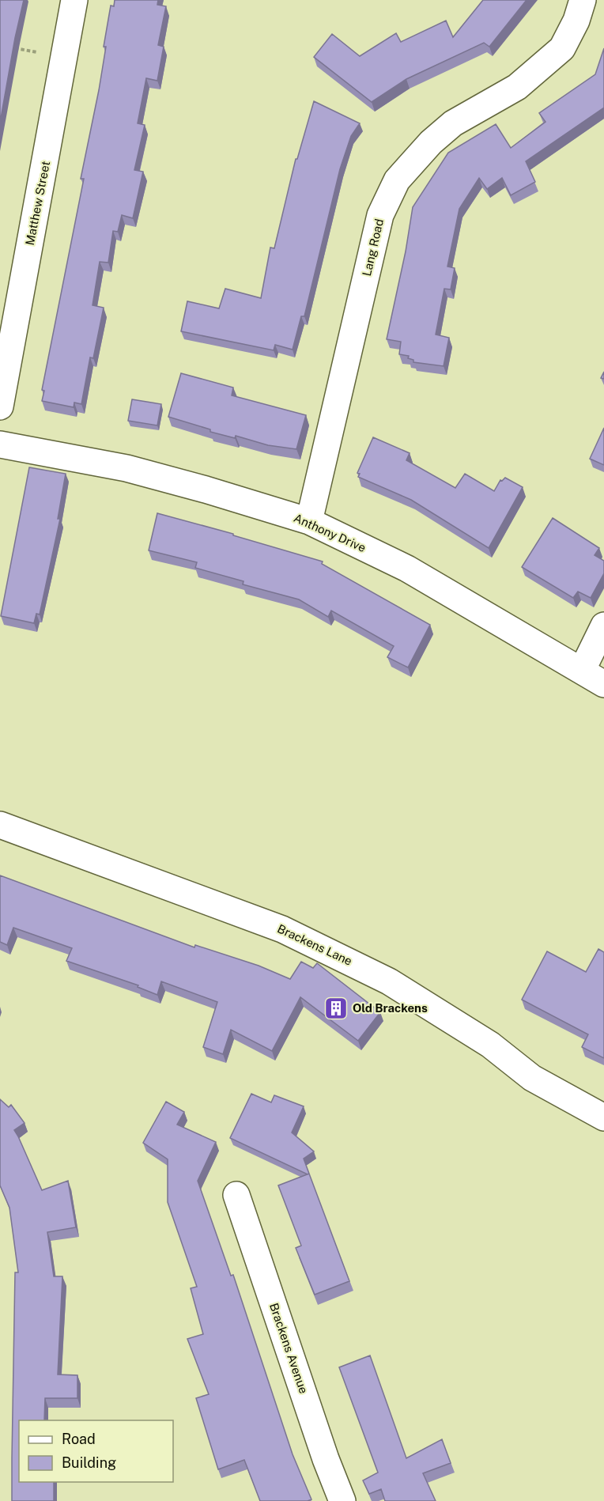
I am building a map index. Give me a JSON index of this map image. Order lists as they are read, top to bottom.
{
  "streets": {
    "street": [
      "Matthew Street",
      "Lang Road",
      "Anthony Drive",
      "Brackens Lane",
      "Brackens Avenue"
    ]
  },
  "crossings": [
    ["Lang Road", "Anthony Drive"]
  ],
  "places": {
    "building": ["Old Brackens"]
  },
  "legend": ["Road", "Building"]
}
